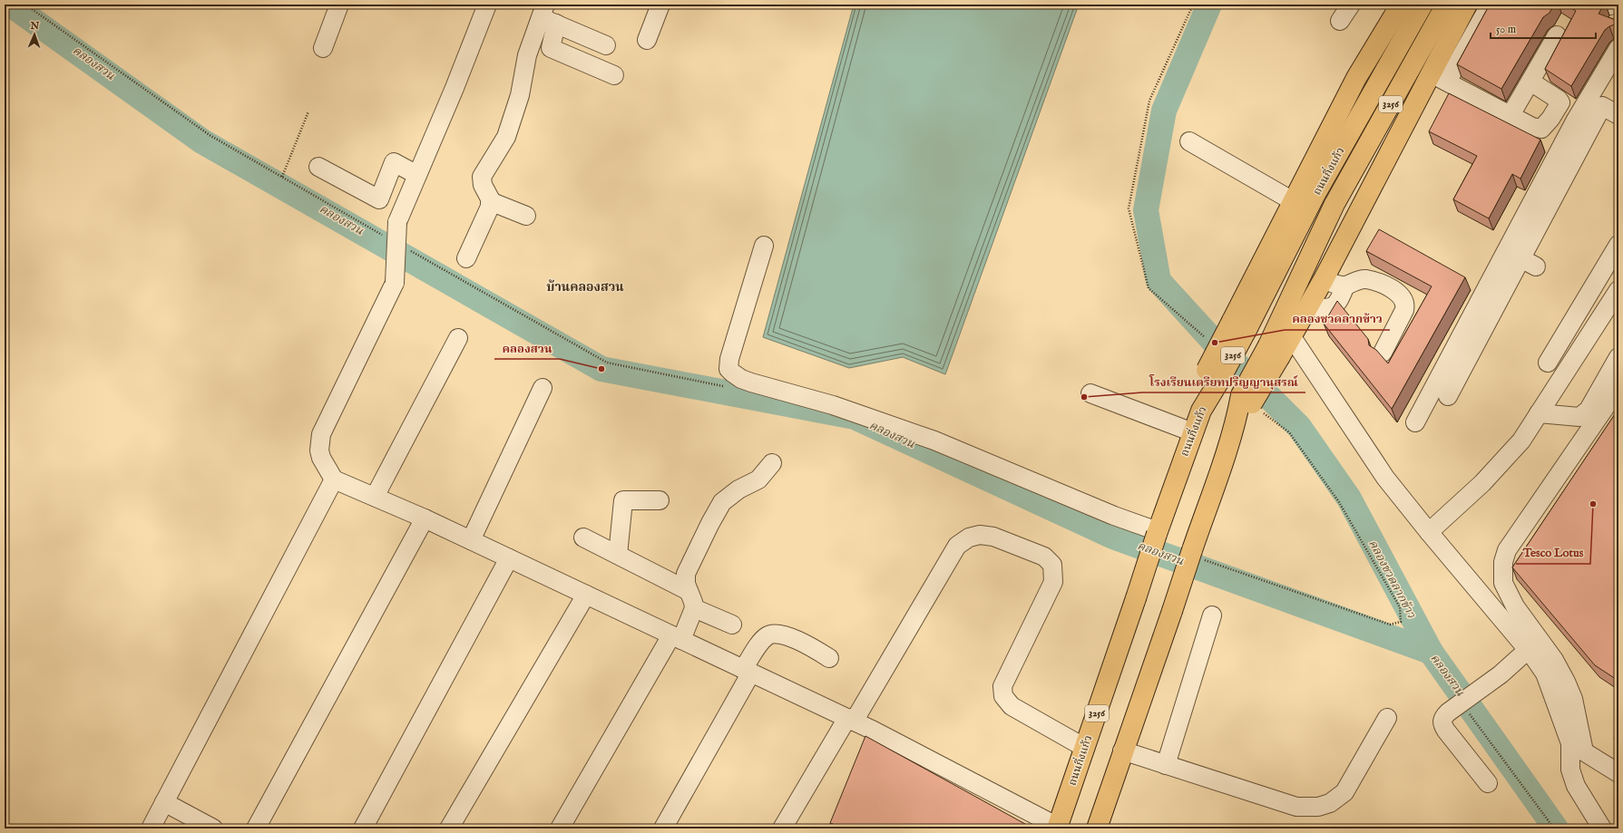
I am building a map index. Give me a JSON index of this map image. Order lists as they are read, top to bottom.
{
  "streets": {
    "main road": ["3256", "ถนนกิ่งแก้ว"]
  },
  "districts": ["บ้านคลองสวน"],
  "water": ["คลองสวน", "คลองชวดลากข้าว"],
  "places": [
    "คลองชวดลากข้าว",
    "คลองสวน",
    "โรงเรียนเตรียทปริญญานุสรณ์",
    "Tesco Lotus"
  ],
  "scale_bar": "50 m",
  "north": "top"
}
